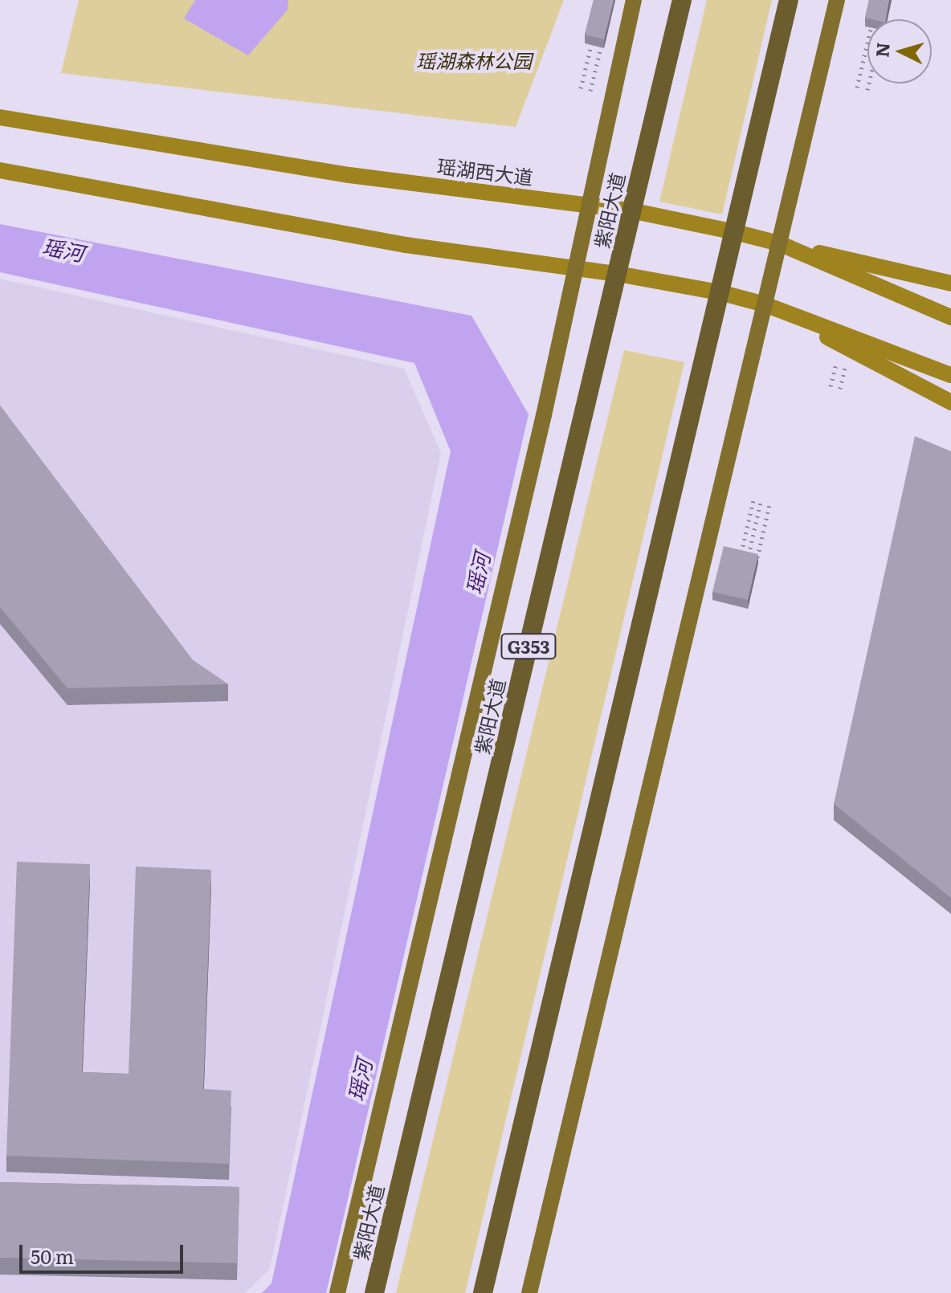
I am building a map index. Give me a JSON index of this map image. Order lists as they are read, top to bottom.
{
  "streets": {
    "highway": ["紫阳大道", "G353"],
    "main road": ["瑶湖西大道"]
  },
  "crossings": [
    ["瑶湖西大道", "紫阳大道"]
  ],
  "water": ["瑶河"],
  "parks": ["瑶湖森林公园"],
  "scale_bar": "50 m",
  "north": "left"
}
